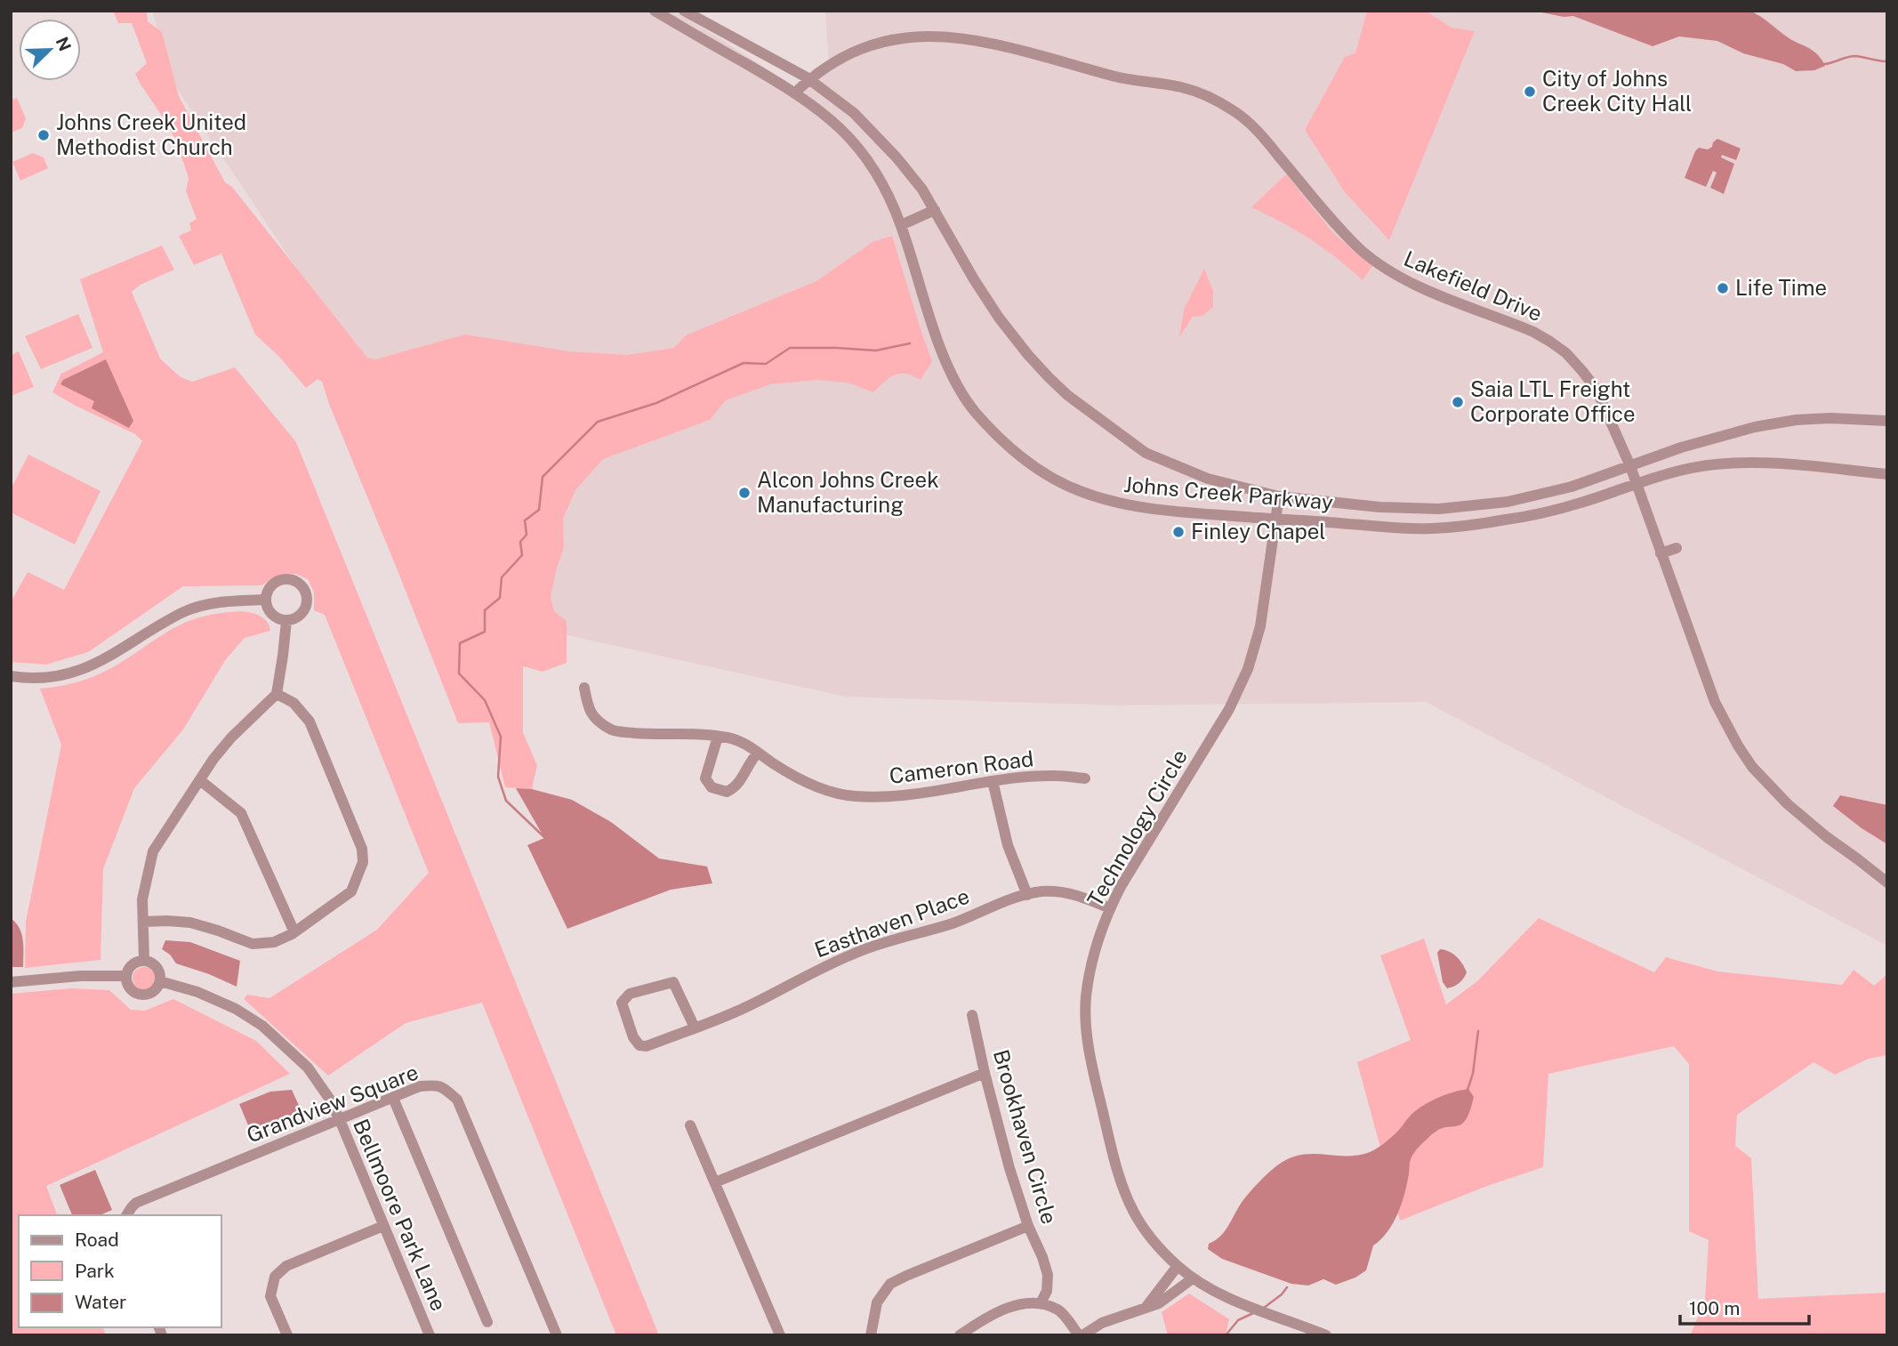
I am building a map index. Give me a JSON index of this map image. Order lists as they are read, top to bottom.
{
  "streets": {
    "street": [
      "Lakefield Drive",
      "Johns Creek Parkway",
      "Cameron Road",
      "Technology Circle",
      "Easthaven Place",
      "Grandview Square",
      "Brookhaven Circle",
      "Bellmoore Park Lane"
    ]
  },
  "crossings": [
    ["Lakefield Drive", "Johns Creek Parkway"],
    ["Johns Creek Parkway", "Technology Circle"],
    ["Technology Circle", "Easthaven Place"],
    ["Grandview Square", "Bellmoore Park Lane"]
  ],
  "places": [
    "City of Johns Creek City Hall",
    "Johns Creek United Methodist Church",
    "Life Time",
    "Saia LTL Freight Corporate Office",
    "Alcon Johns Creek Manufacturing",
    "Finley Chapel"
  ],
  "legend": ["Road", "Park", "Water"],
  "scale_bar": "100 m",
  "north": "top right"
}
